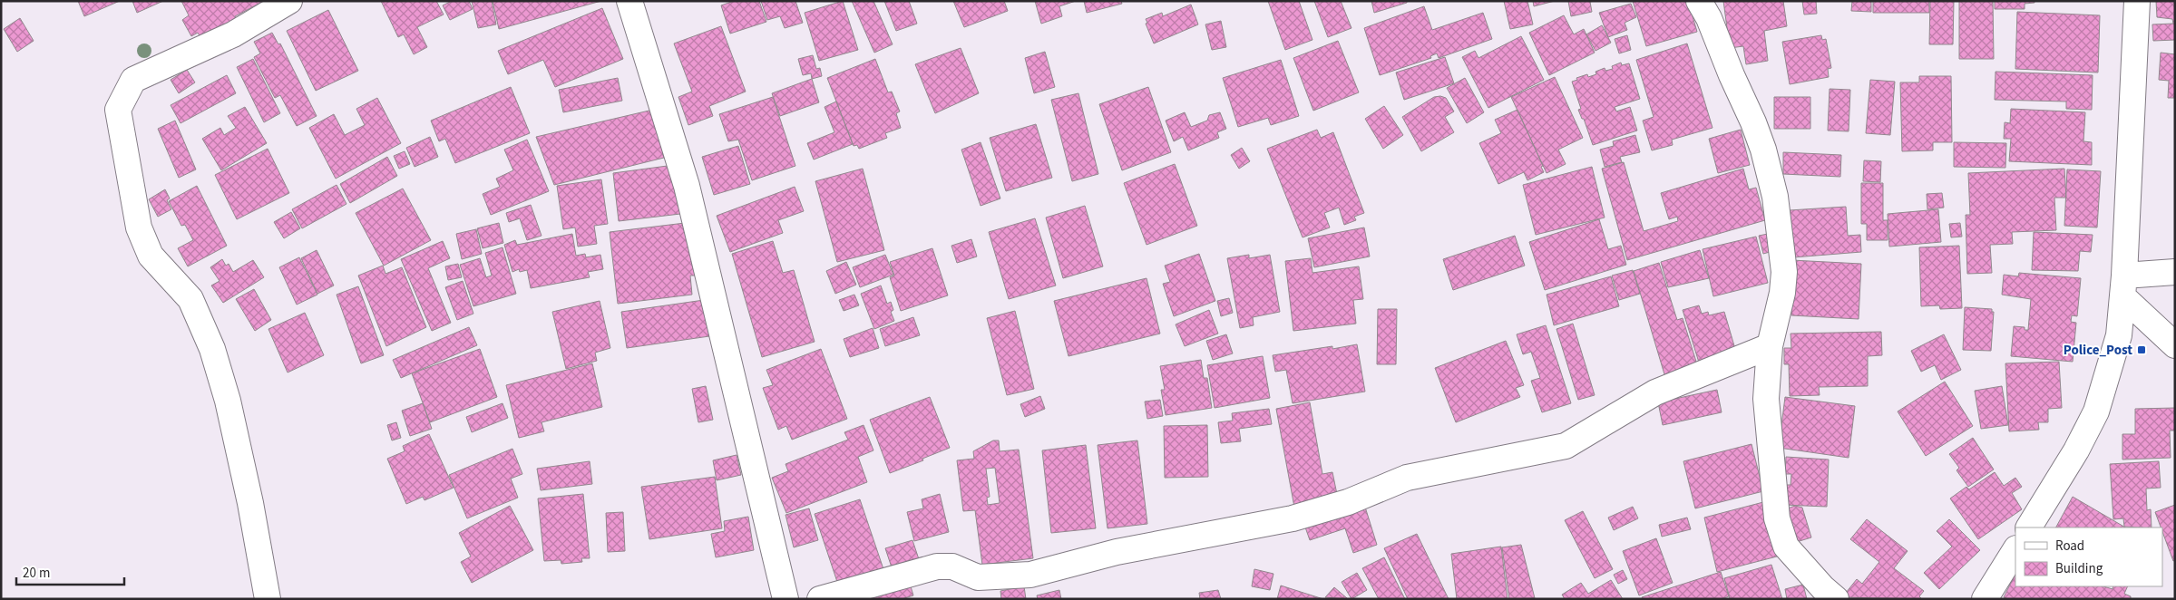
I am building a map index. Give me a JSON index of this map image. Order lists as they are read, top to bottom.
{
  "places": {
    "transit": ["Police_Post"]
  },
  "legend": ["Road", "Building"],
  "scale_bar": "20 m"
}
